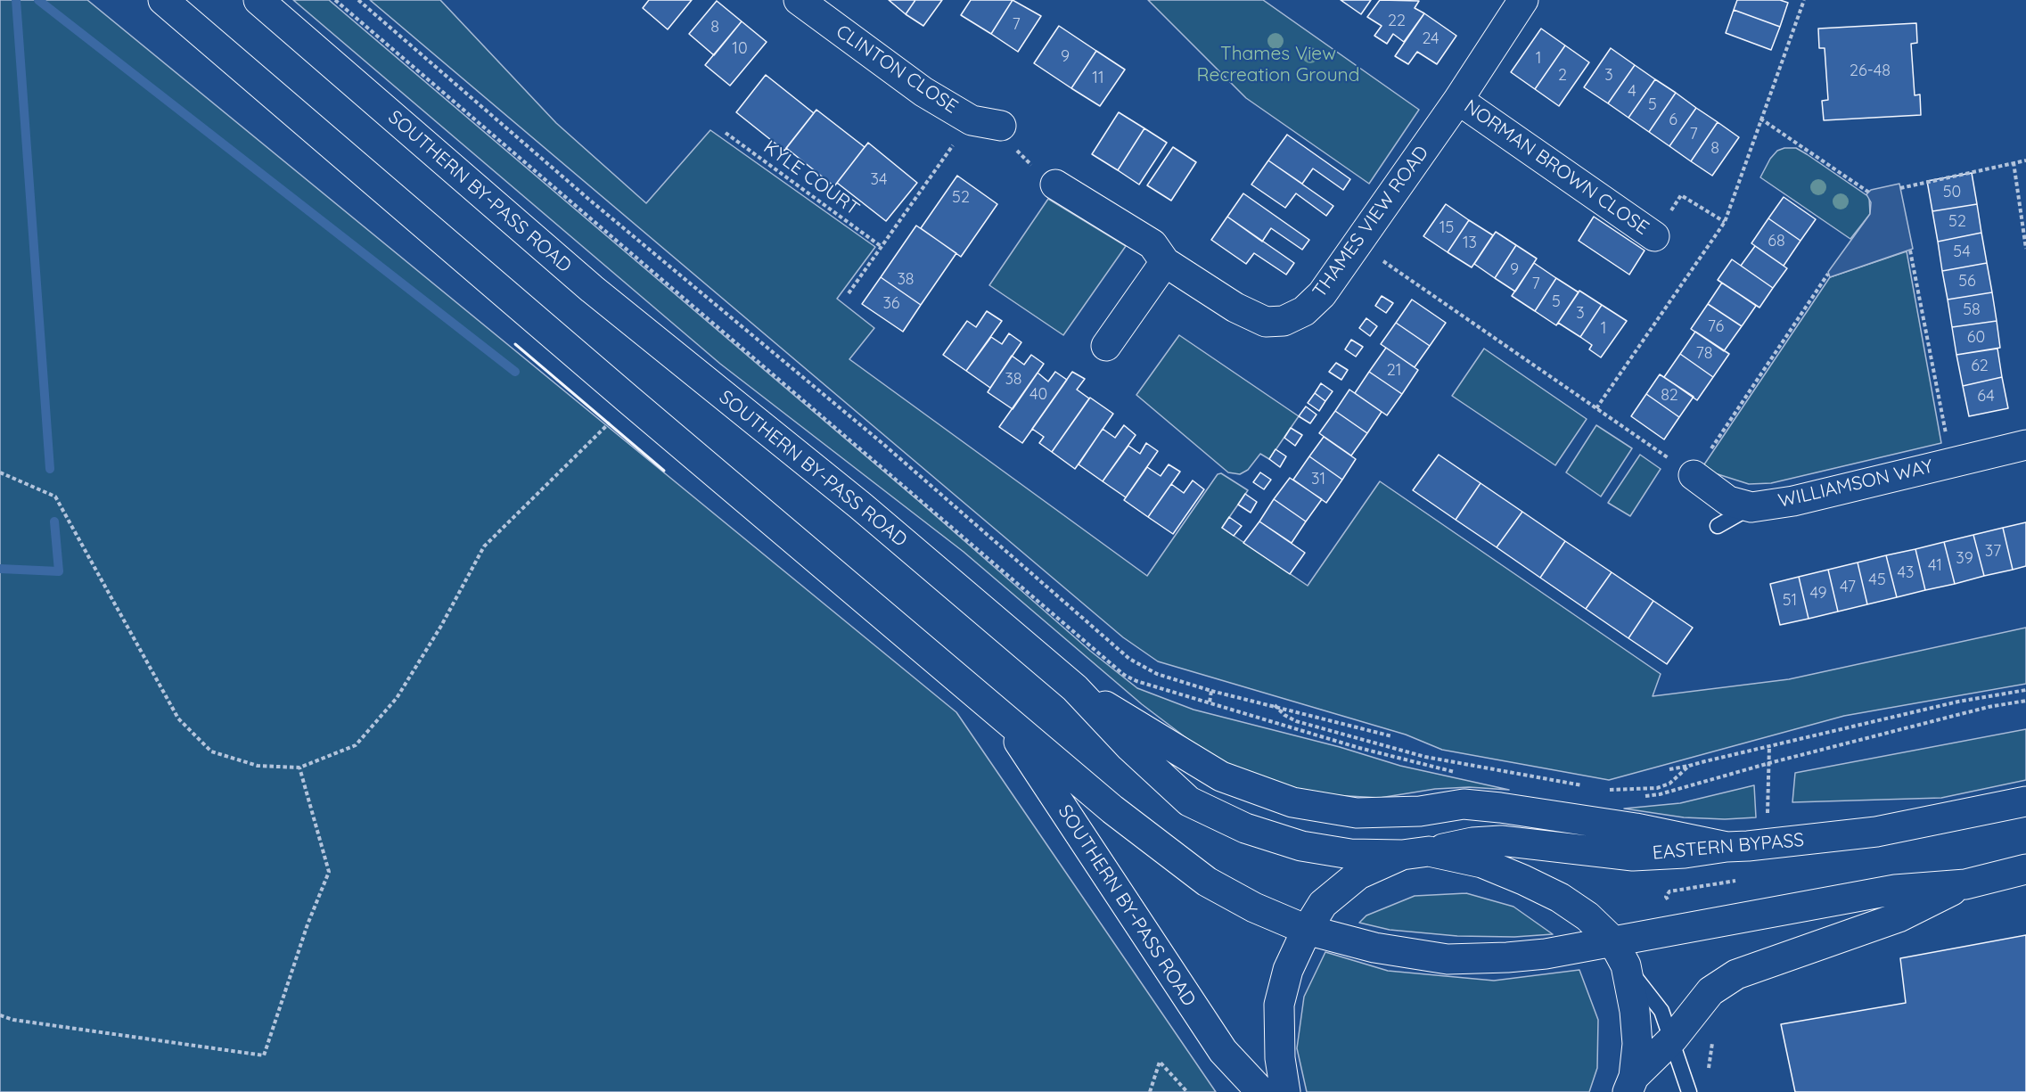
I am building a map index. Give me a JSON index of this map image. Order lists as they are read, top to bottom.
{
  "streets": {
    "main road": [
      "CLINTON CLOSE",
      "NORMAN BROWN CLOSE",
      "SOUTHERN BY-PASS ROAD",
      "THAMES VIEW ROAD",
      "WILLIAMSON WAY",
      "EASTERN BYPASS"
    ],
    "path": ["KYLE COURT"]
  },
  "crossings": [
    ["NORMAN BROWN CLOSE", "THAMES VIEW ROAD"],
    ["SOUTHERN BY-PASS ROAD", "EASTERN BYPASS"]
  ],
  "parks": ["Thames View Recreation Ground"],
  "house_numbers": [
    "22",
    "7",
    "8",
    "24",
    "10",
    "9",
    "1",
    "26-48",
    "2",
    "3",
    "11",
    "4",
    "5",
    "6",
    "7",
    "8",
    "34",
    "50",
    "52",
    "52",
    "15",
    "68",
    "13",
    "54",
    "9",
    "38",
    "56",
    "7",
    "5",
    "36",
    "58",
    "3",
    "76",
    "1",
    "60",
    "78",
    "62",
    "21",
    "38",
    "40",
    "82",
    "64",
    "31",
    "37",
    "39",
    "41",
    "43",
    "45",
    "47",
    "49",
    "51"
  ]
}
